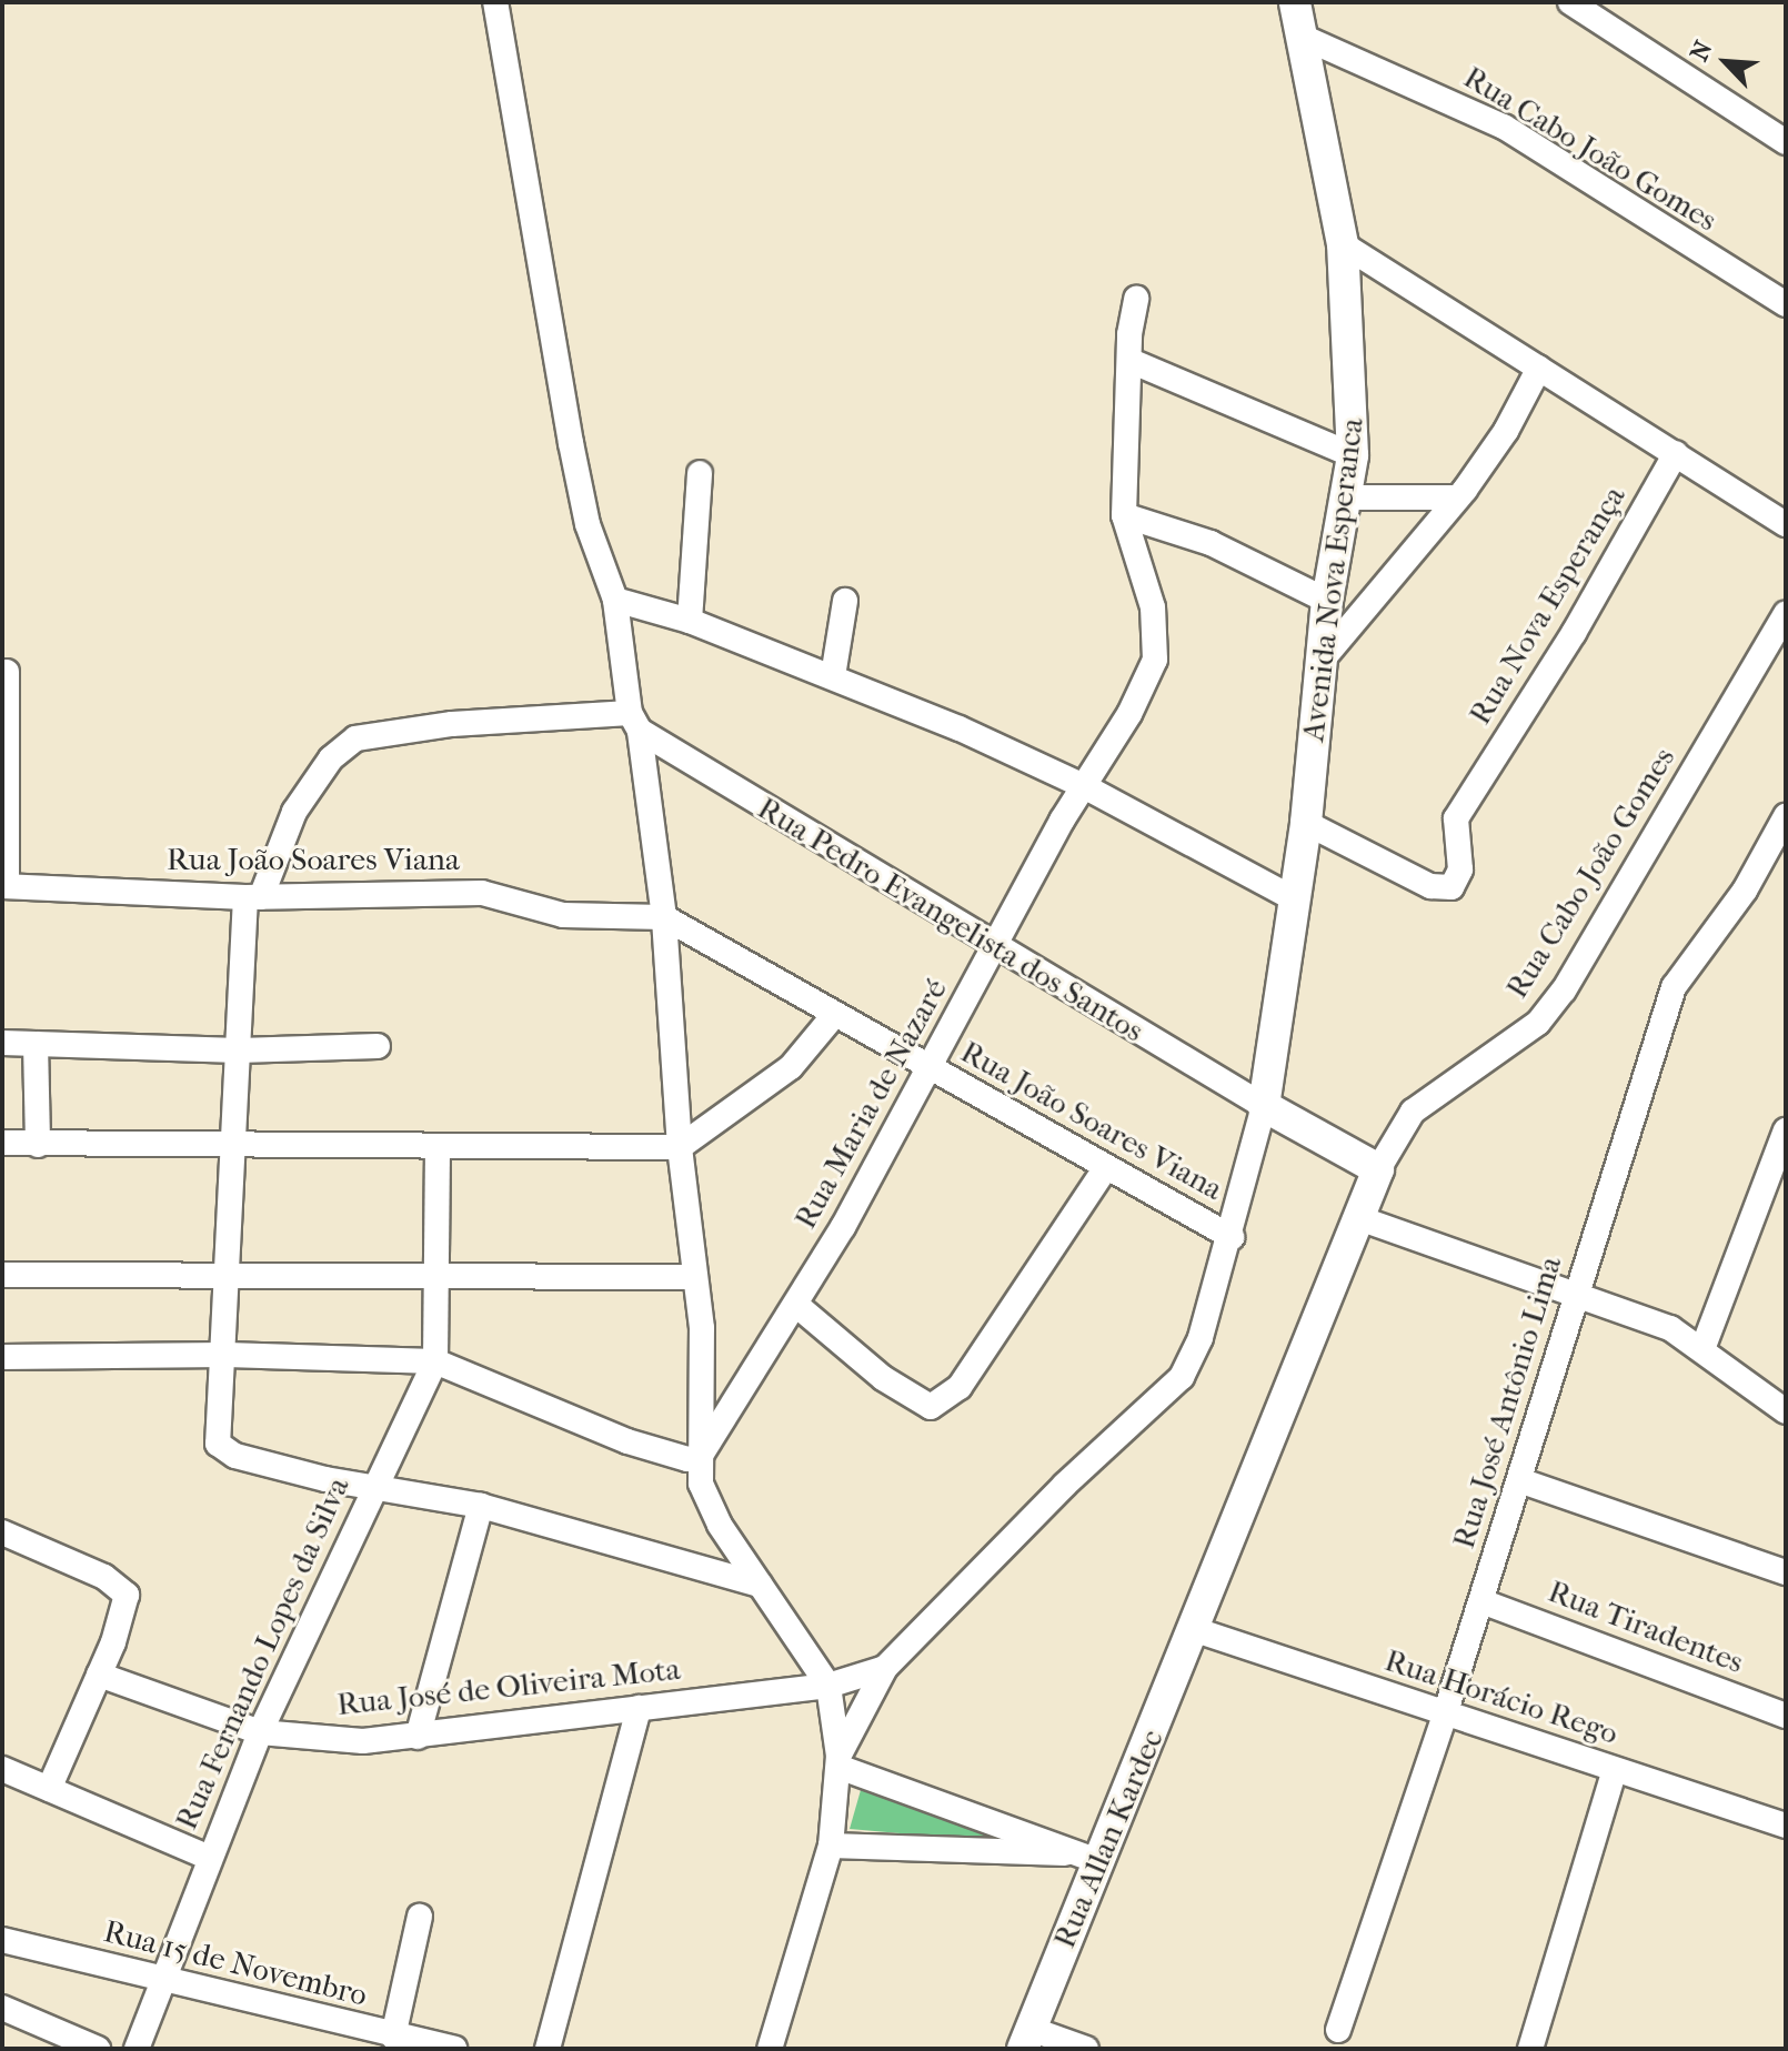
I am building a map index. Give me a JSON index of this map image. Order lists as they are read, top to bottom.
{
  "streets": {
    "main road": ["Avenida Nova Esperanca", "Rua Allan Kardec"],
    "street": [
      "Rua Cabo João Gomes",
      "Rua Nova Esperança",
      "Rua João Soares Viana",
      "Rua Pedro Evangelista dos Santos",
      "Rua Maria de Nazaré",
      "Rua José Antônio Lima",
      "Rua Tiradentes",
      "Rua Fernando Lopes da Silva",
      "Rua José de Oliveira Mota",
      "Rua Horácio Rego",
      "Rua 15 de Novembro"
    ]
  },
  "crossings": [
    ["Rua Cabo João Gomes", "Avenida Nova Esperanca"],
    ["Avenida Nova Esperanca", "Rua Nova Esperança"],
    ["Avenida Nova Esperanca", "Rua Pedro Evangelista dos Santos"],
    ["Rua João Soares Viana", "Rua Maria de Nazaré"],
    ["Rua Pedro Evangelista dos Santos", "Rua Maria de Nazaré"],
    ["Rua José Antônio Lima", "Rua Tiradentes"],
    ["Rua José Antônio Lima", "Rua Horácio Rego"],
    ["Rua Fernando Lopes da Silva", "Rua José de Oliveira Mota"],
    ["Rua Fernando Lopes da Silva", "Rua 15 de Novembro"],
    ["Rua Horácio Rego", "Rua Allan Kardec"]
  ],
  "north": "top left"
}
